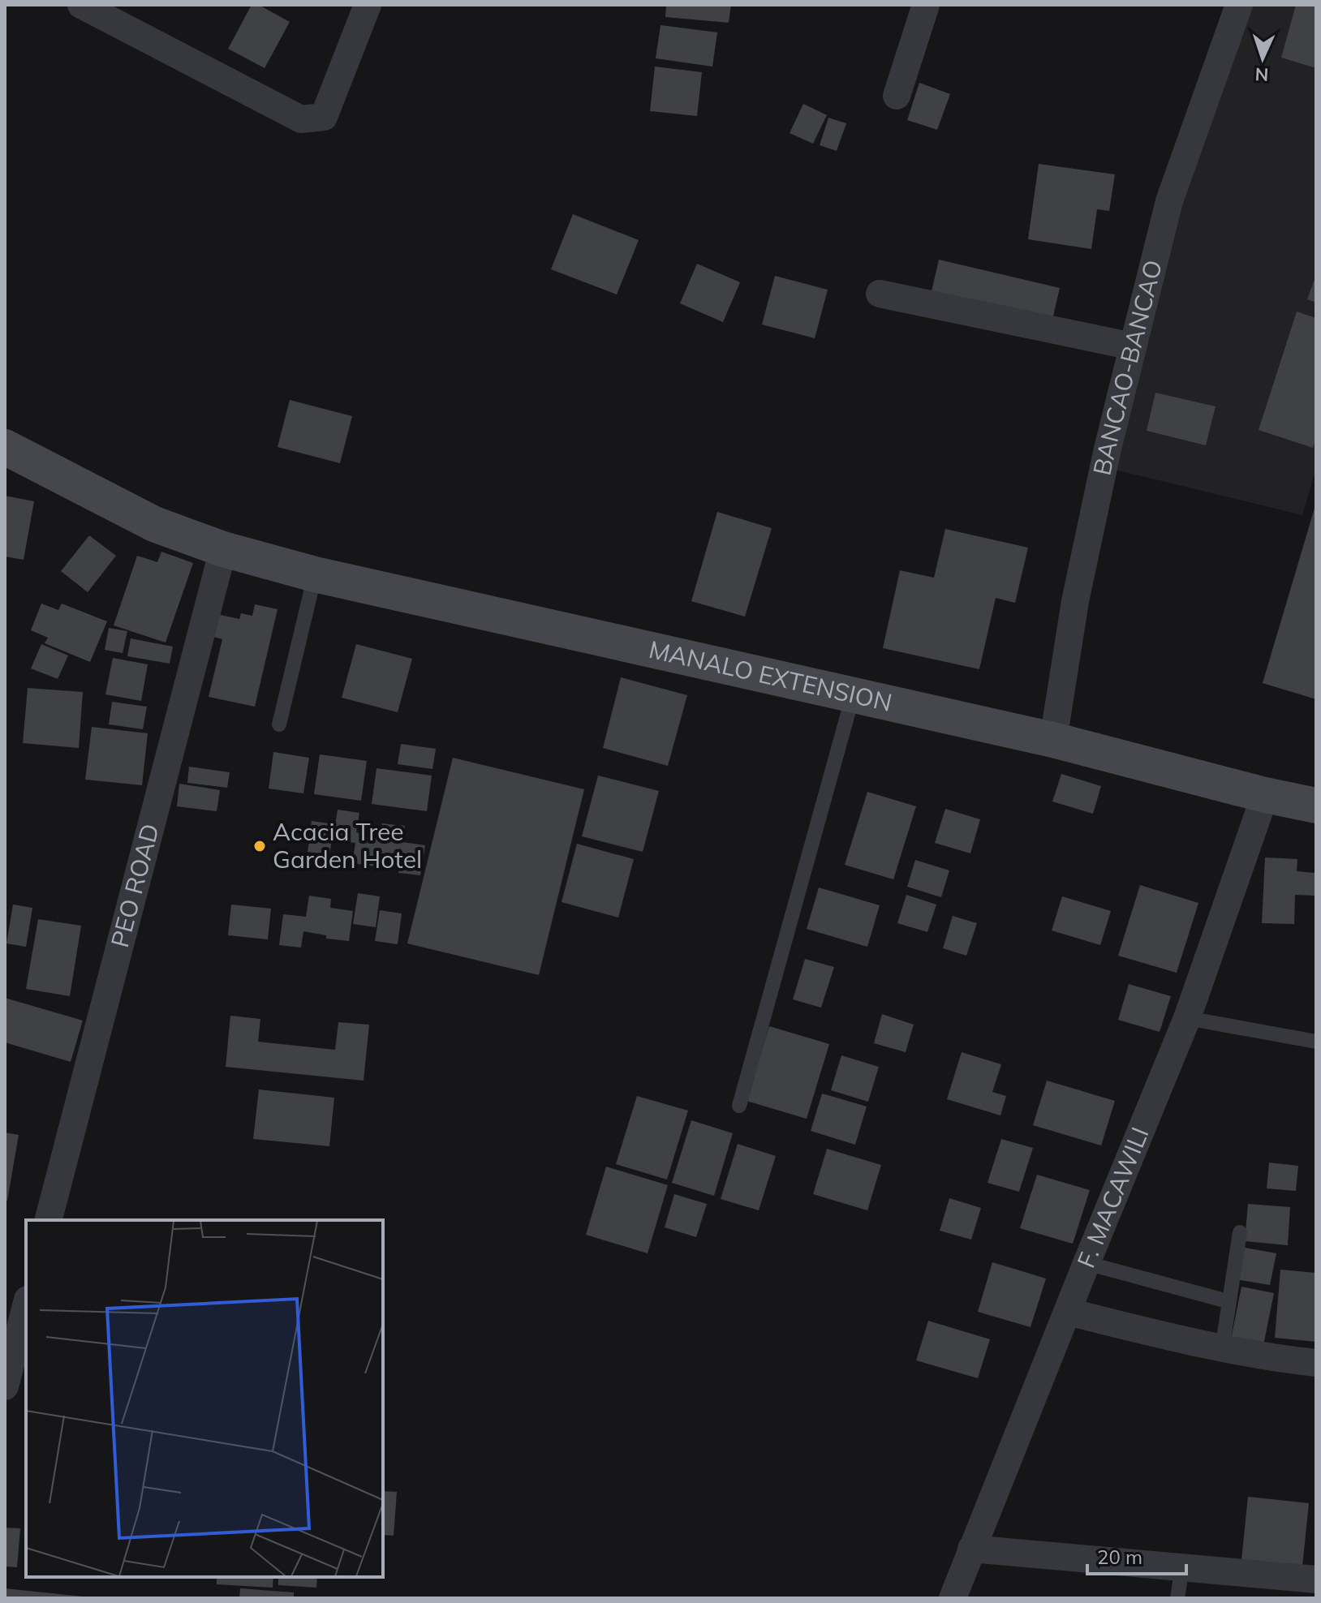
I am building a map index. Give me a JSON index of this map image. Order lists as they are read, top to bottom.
{
  "streets": {
    "street": [
      "BANCAO-BANCAO",
      "MANALO EXTENSION",
      "PEO ROAD",
      "F. MACAWILI"
    ]
  },
  "crossings": [
    ["BANCAO-BANCAO", "MANALO EXTENSION"],
    ["MANALO EXTENSION", "PEO ROAD"],
    ["MANALO EXTENSION", "F. MACAWILI"]
  ],
  "places": ["Acacia Tree Garden Hotel"],
  "scale_bar": "20 m",
  "north": "bottom"
}
